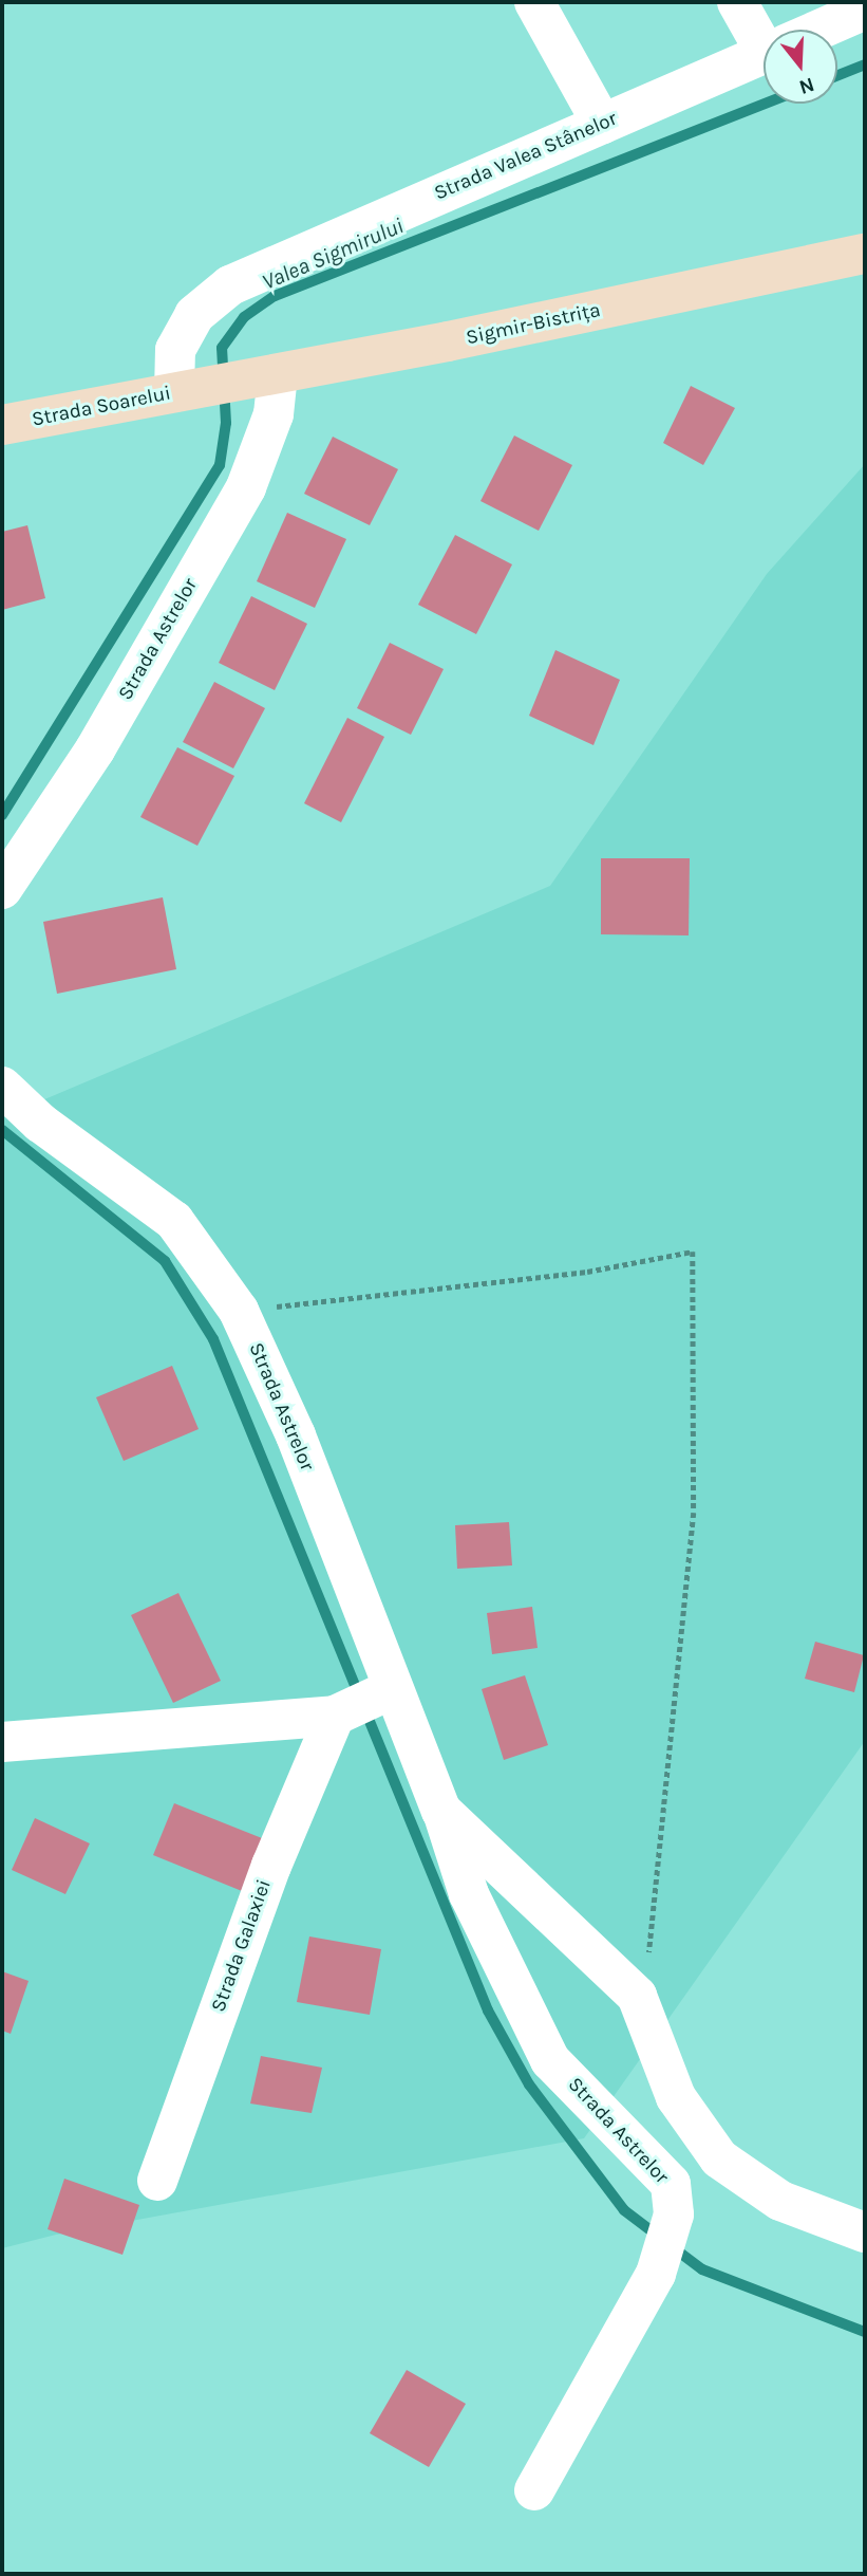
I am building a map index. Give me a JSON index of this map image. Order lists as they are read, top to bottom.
{
  "streets": {
    "main road": ["Sigmir-Bistrița", "Strada Soarelui"],
    "street": ["Strada Valea Stânelor", "Strada Astrelor", "Strada Galaxiei"]
  },
  "crossings": [
    ["Strada Valea Stânelor", "Sigmir-Bistrița"],
    ["Strada Valea Stânelor", "Strada Soarelui"],
    ["Strada Valea Stânelor", "Strada Astrelor"],
    ["Sigmir-Bistrița", "Strada Soarelui"],
    ["Sigmir-Bistrița", "Strada Astrelor"],
    ["Strada Soarelui", "Strada Astrelor"]
  ],
  "water": ["Valea Sigmirului"],
  "north": "bottom"
}
